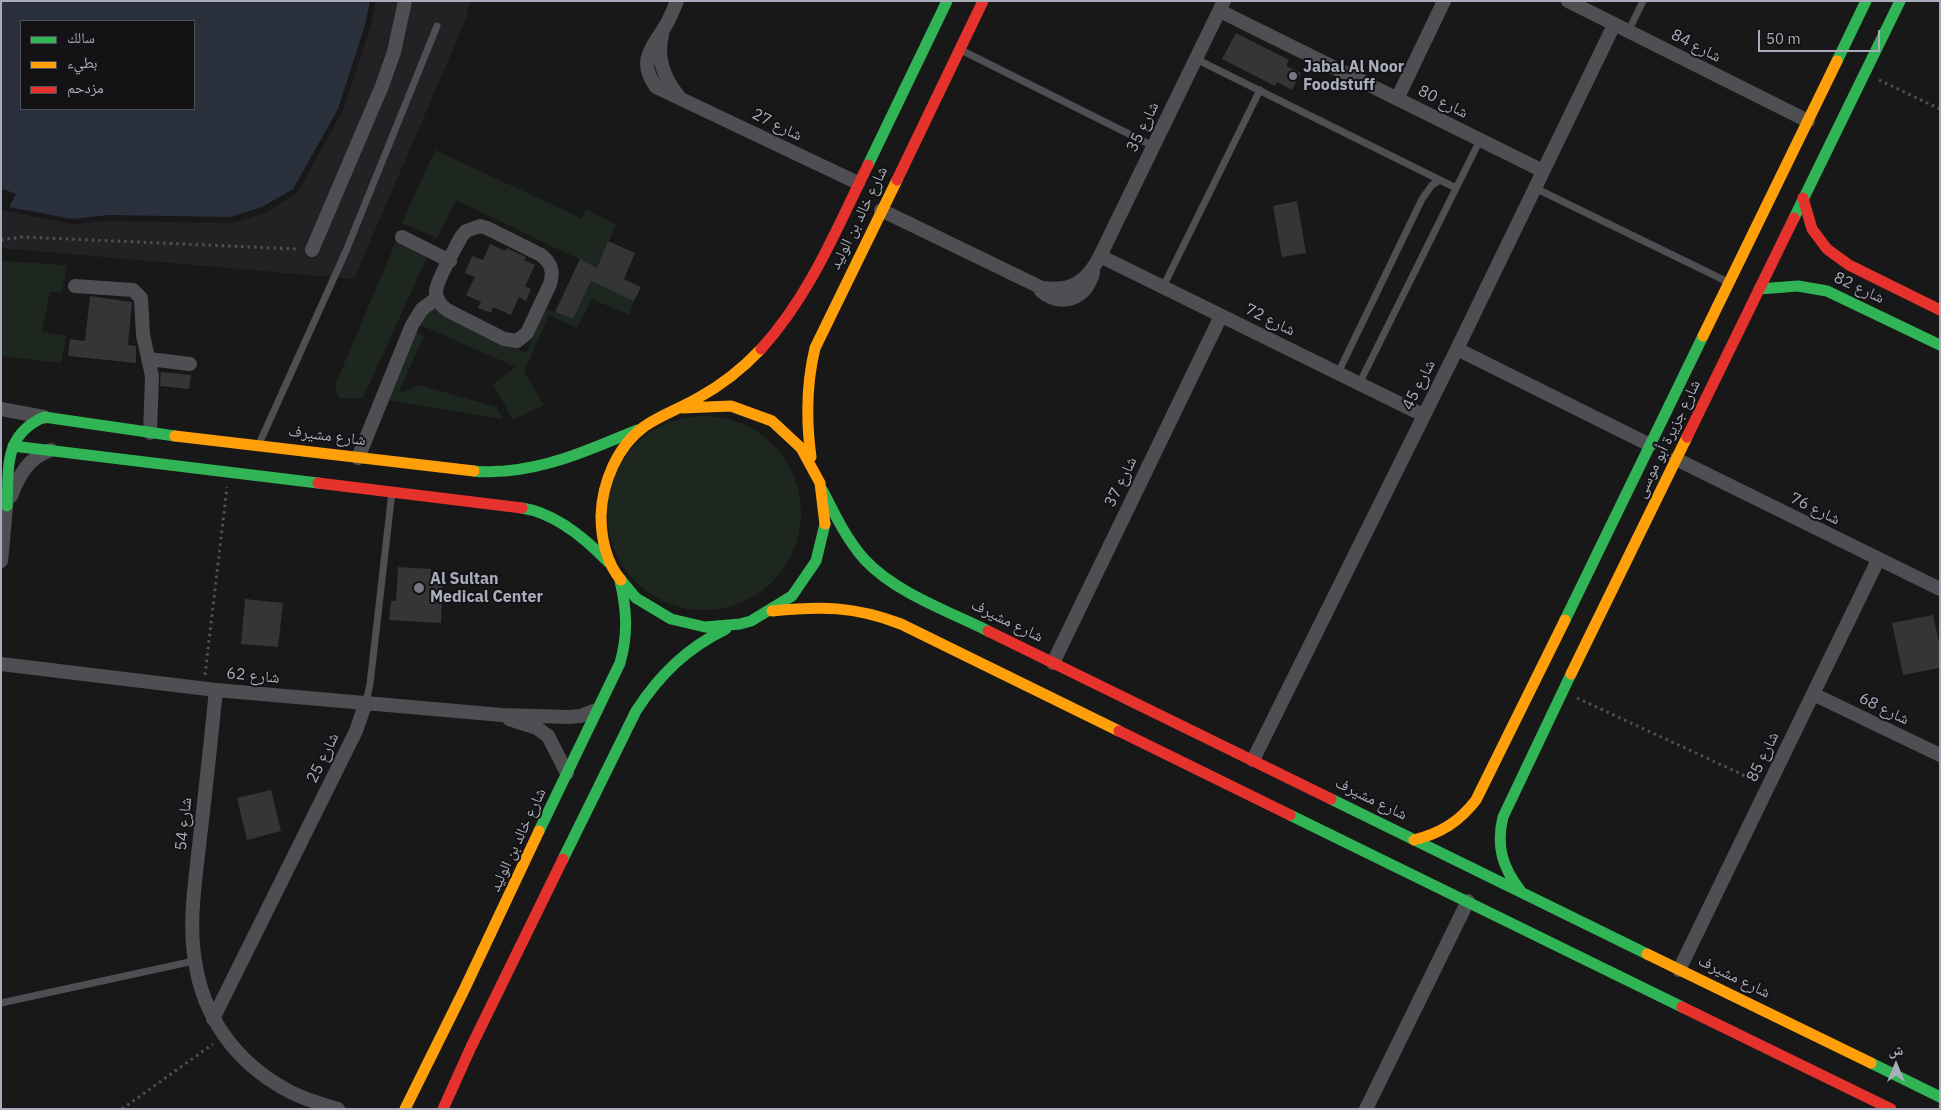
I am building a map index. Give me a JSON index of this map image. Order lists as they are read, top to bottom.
{
  "streets": {
    "main road": [
      "شارع خالد بن الوليد",
      "شارع 82",
      "شارع مشيرف",
      "شارع جزيرة أبو موسى"
    ],
    "street": [
      "شارع 84",
      "شارع 80",
      "شارع 27",
      "شارع 35",
      "شارع 72",
      "شارع 45",
      "شارع 37",
      "شارع 76",
      "شارع 62",
      "شارع 68",
      "شارع 85",
      "شارع 25",
      "شارع 54"
    ]
  },
  "crossings": [
    ["شارع 84", "شارع 45"],
    ["شارع 84", "شارع جزيرة أبو موسى"],
    ["شارع 80", "شارع 35"],
    ["شارع 80", "شارع 45"],
    ["شارع 27", "شارع خالد بن الوليد"],
    ["شارع 35", "شارع 72"],
    ["شارع خالد بن الوليد", "شارع 62"],
    ["شارع 82", "شارع جزيرة أبو موسى"],
    ["شارع 72", "شارع 45"],
    ["شارع 72", "شارع 37"],
    ["شارع 45", "شارع مشيرف"],
    ["شارع مشيرف", "شارع جزيرة أبو موسى"],
    ["شارع مشيرف", "شارع 37"],
    ["شارع مشيرف", "شارع 85"],
    ["شارع جزيرة أبو موسى", "شارع 76"],
    ["شارع 76", "شارع 85"],
    ["شارع 62", "شارع 25"],
    ["شارع 62", "شارع 54"],
    ["شارع 68", "شارع 85"],
    ["شارع 25", "شارع 54"]
  ],
  "places": ["Jabal Al Noor Foodstuff", "Al Sultan Medical Center"],
  "legend": ["سالك", "بطيء", "مزدحم"],
  "scale_bar": "50 m",
  "north": "top"
}
